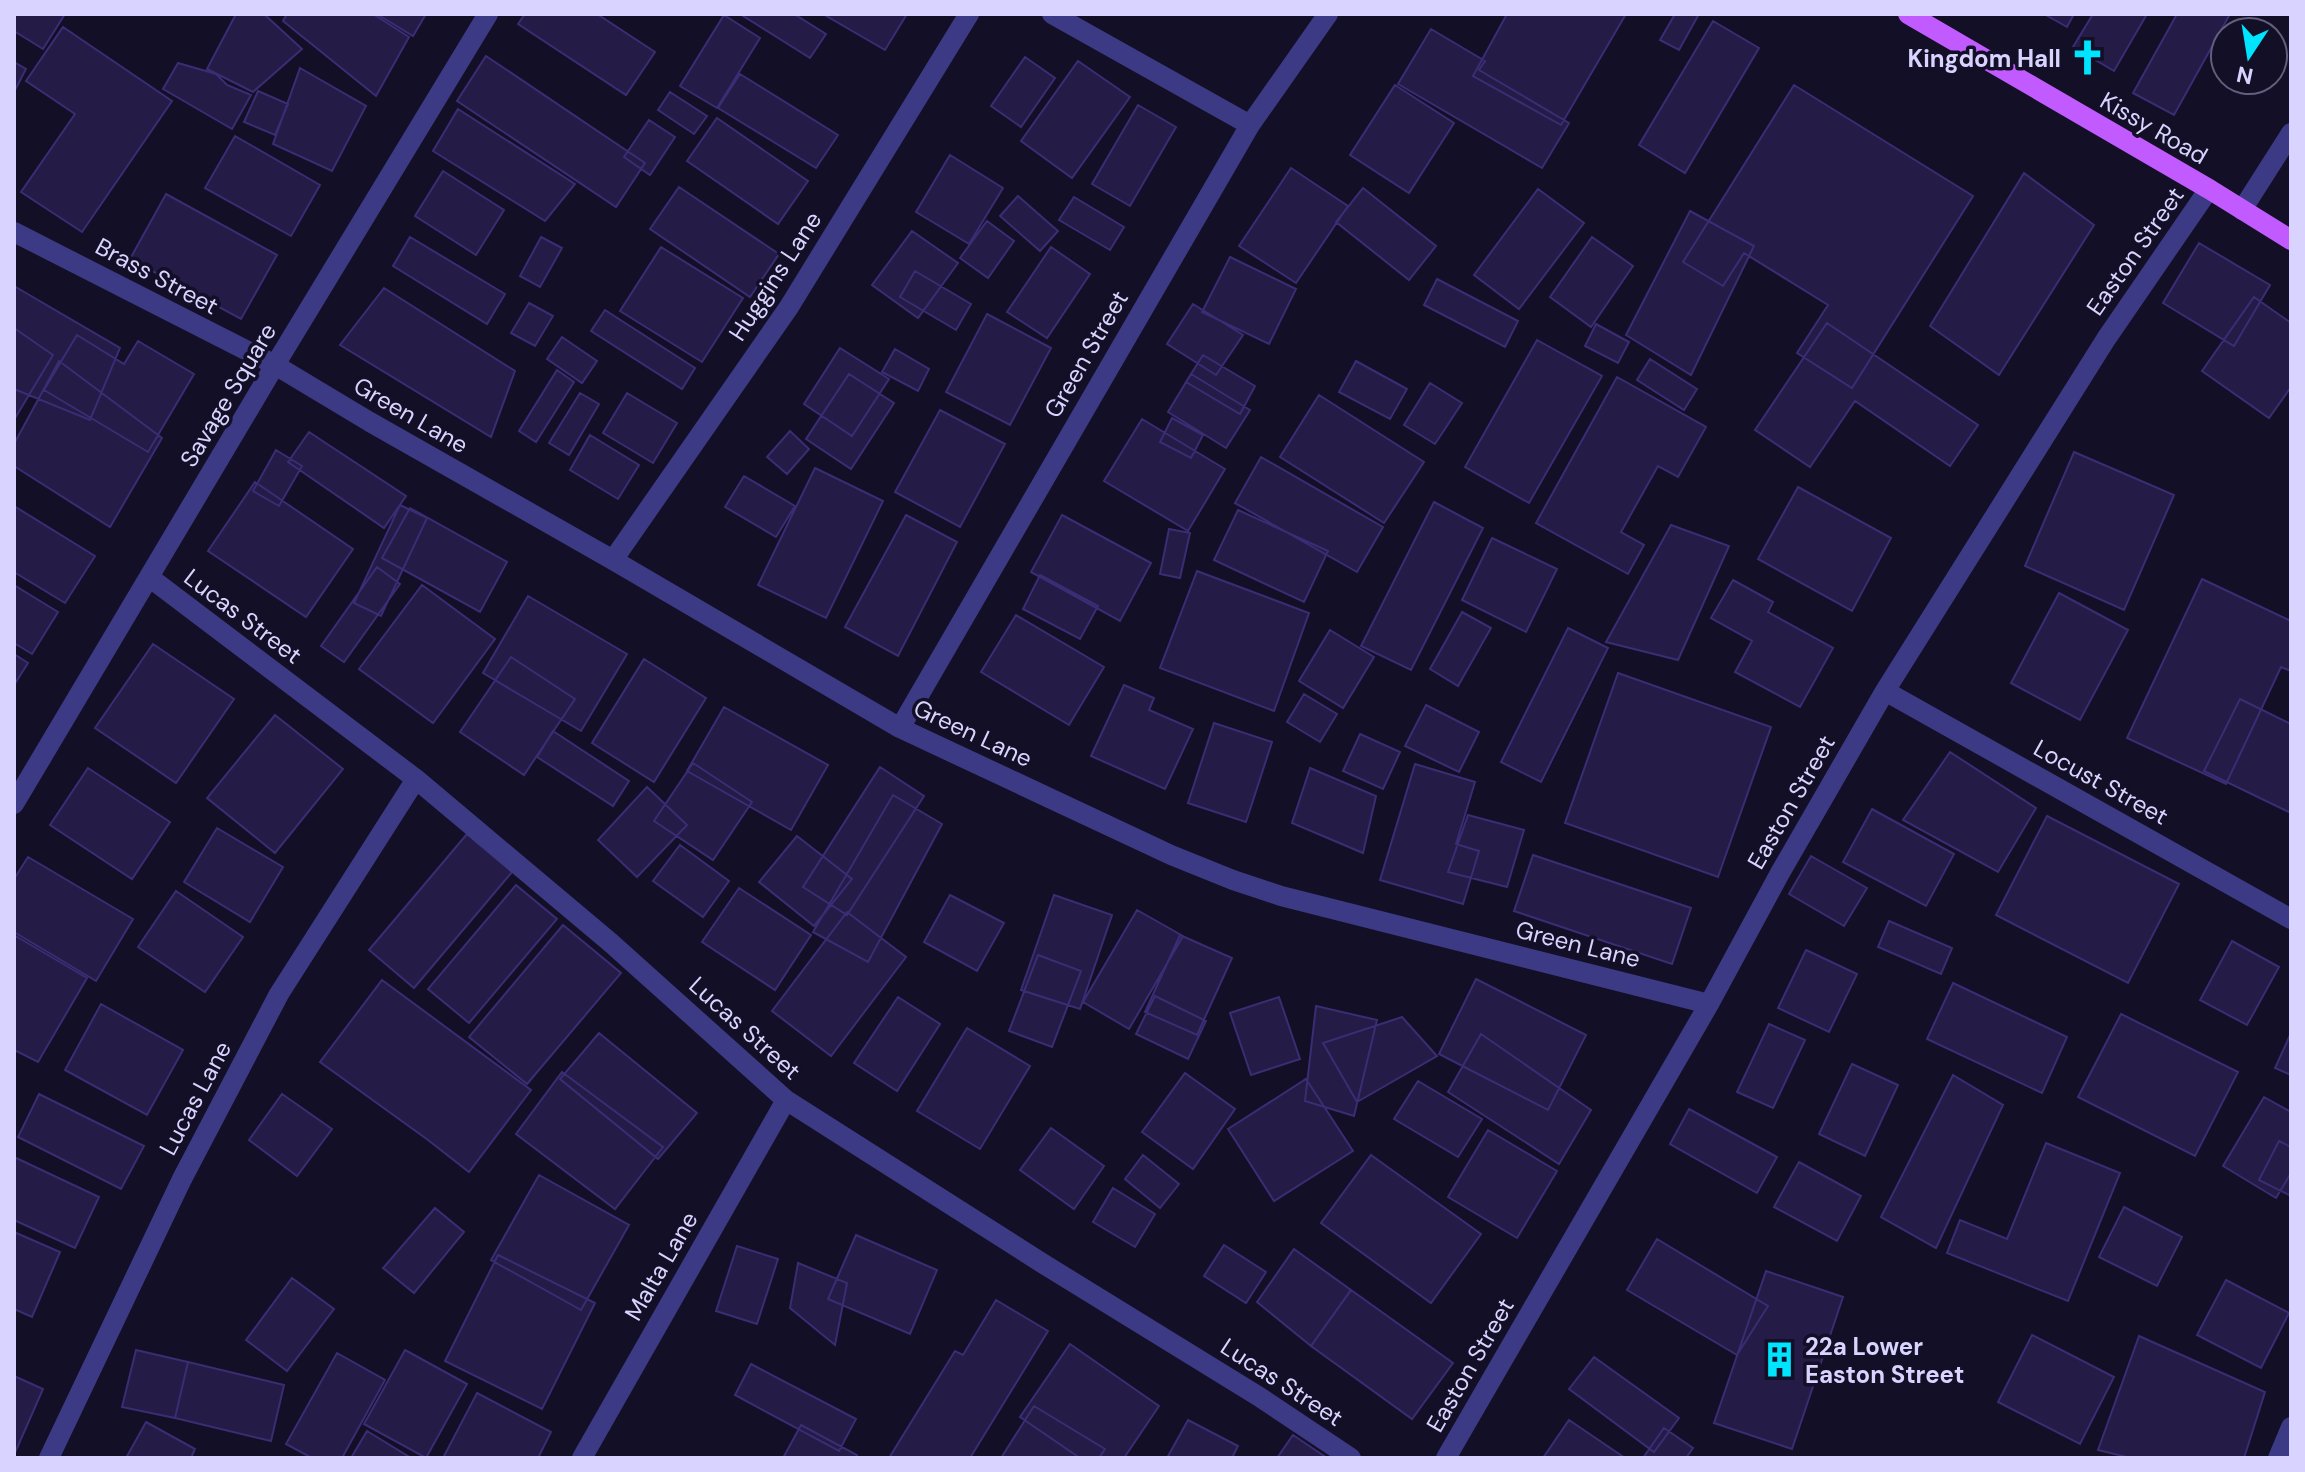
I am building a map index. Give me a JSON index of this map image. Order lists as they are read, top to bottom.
{
  "streets": {
    "main road": ["Kissy Road"],
    "street": [
      "Easton Street",
      "Brass Street",
      "Huggins Lane",
      "Green Street",
      "Savage Square",
      "Green Lane",
      "Lucas Street",
      "Locust Street",
      "Lucas Lane",
      "Malta Lane"
    ]
  },
  "crossings": [
    ["Kissy Road", "Easton Street"],
    ["Easton Street", "Green Lane"],
    ["Easton Street", "Locust Street"],
    ["Brass Street", "Savage Square"],
    ["Brass Street", "Green Lane"],
    ["Huggins Lane", "Green Lane"],
    ["Green Street", "Green Lane"],
    ["Savage Square", "Green Lane"],
    ["Savage Square", "Lucas Street"],
    ["Lucas Street", "Lucas Lane"],
    ["Lucas Street", "Malta Lane"]
  ],
  "places": {
    "church": ["Kingdom Hall"],
    "building": ["22a Lower Easton Street"]
  },
  "north": "bottom"
}
